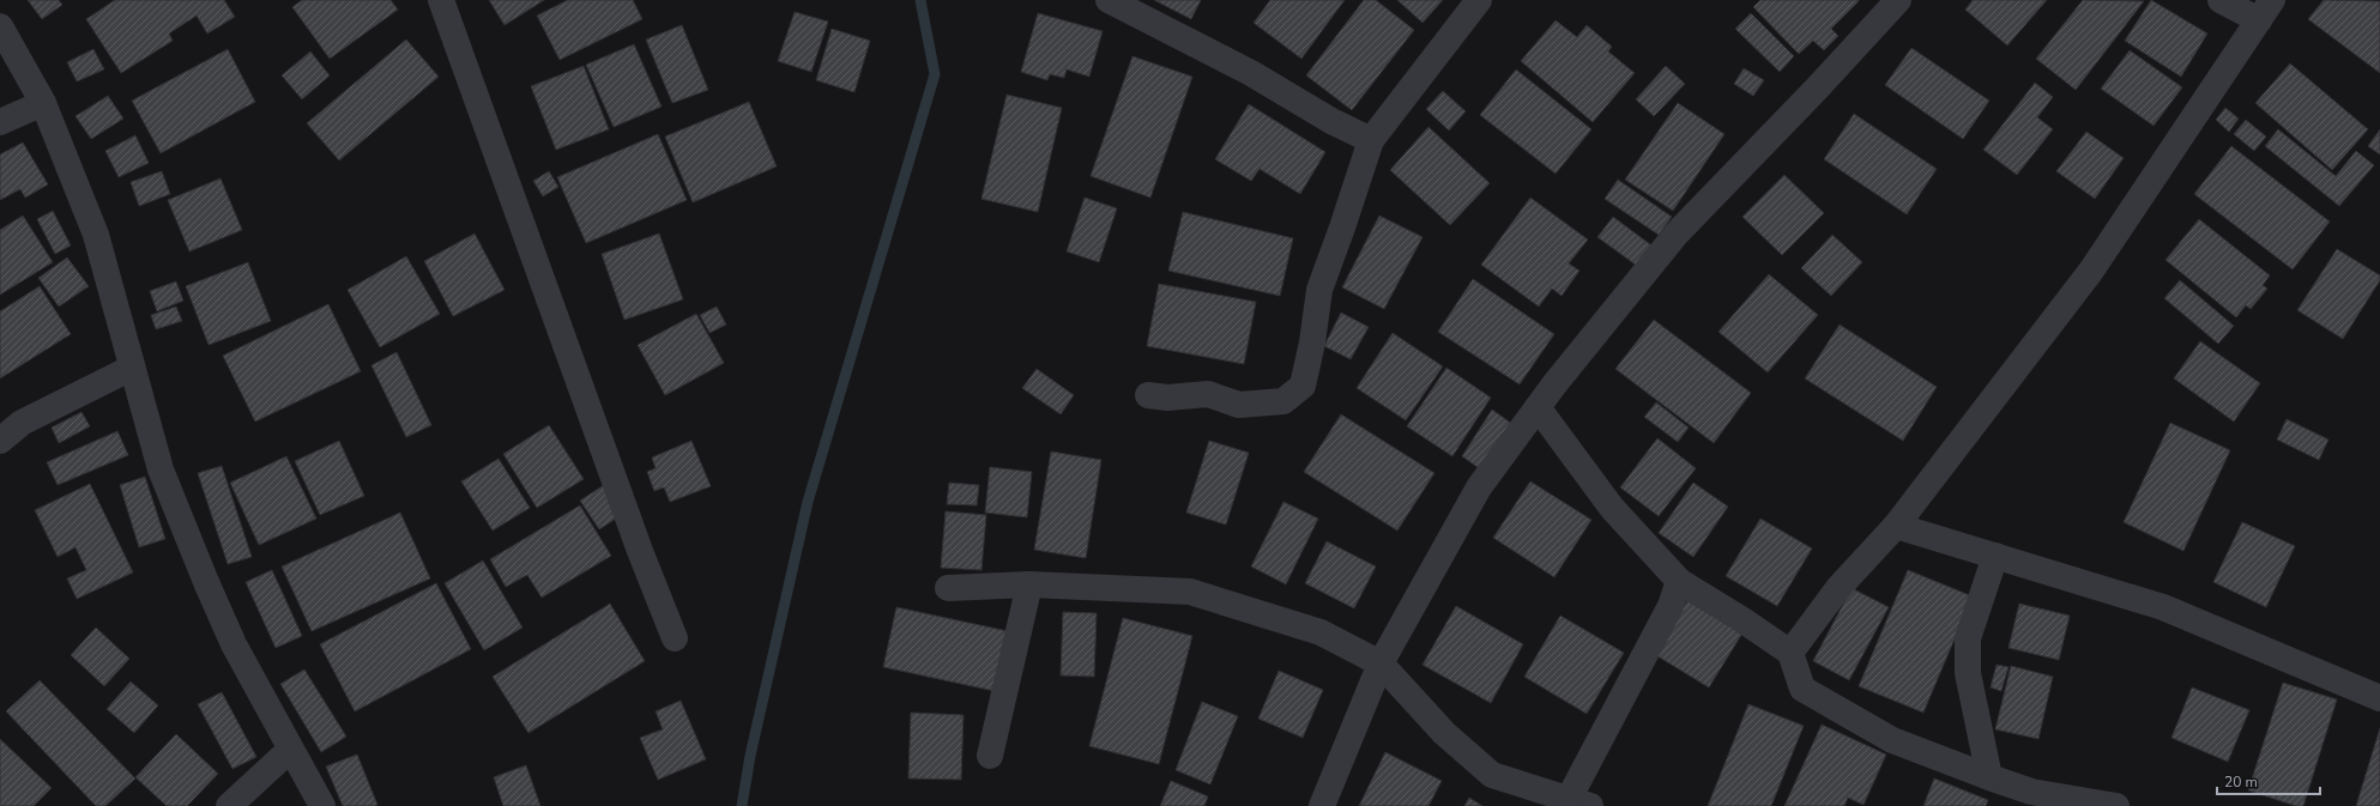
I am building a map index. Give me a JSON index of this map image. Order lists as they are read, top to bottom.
{
  "scale_bar": "20 m"
}
